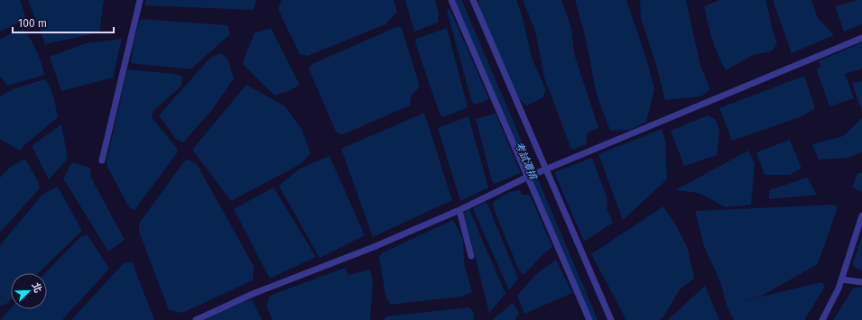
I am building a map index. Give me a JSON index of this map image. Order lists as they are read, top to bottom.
{
  "water": ["考試潭排"],
  "scale_bar": "100 m",
  "north": "top right"
}
